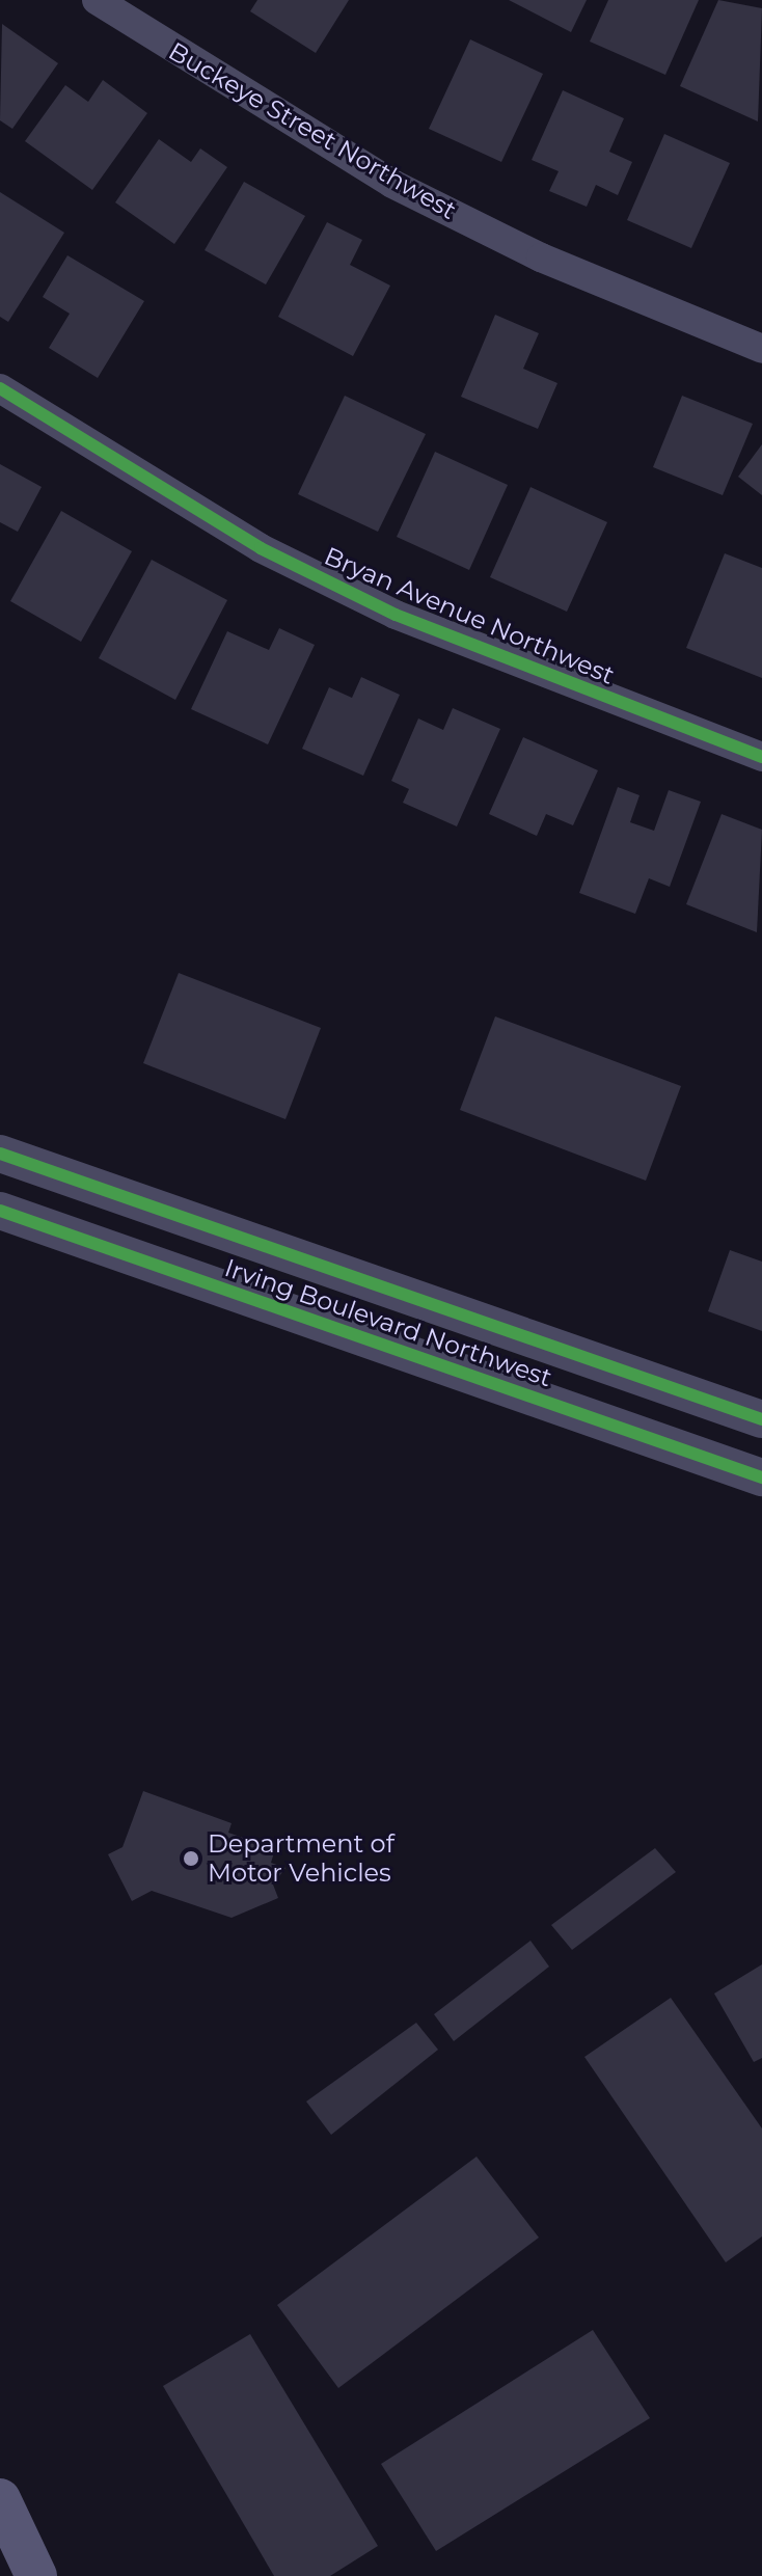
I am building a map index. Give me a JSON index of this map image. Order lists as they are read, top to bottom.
{
  "streets": {
    "street": ["Buckeye Street Northwest", "Bryan Avenue Northwest", "Irving Boulevard Northwest"]
  },
  "places": ["Department of Motor Vehicles"]
}
